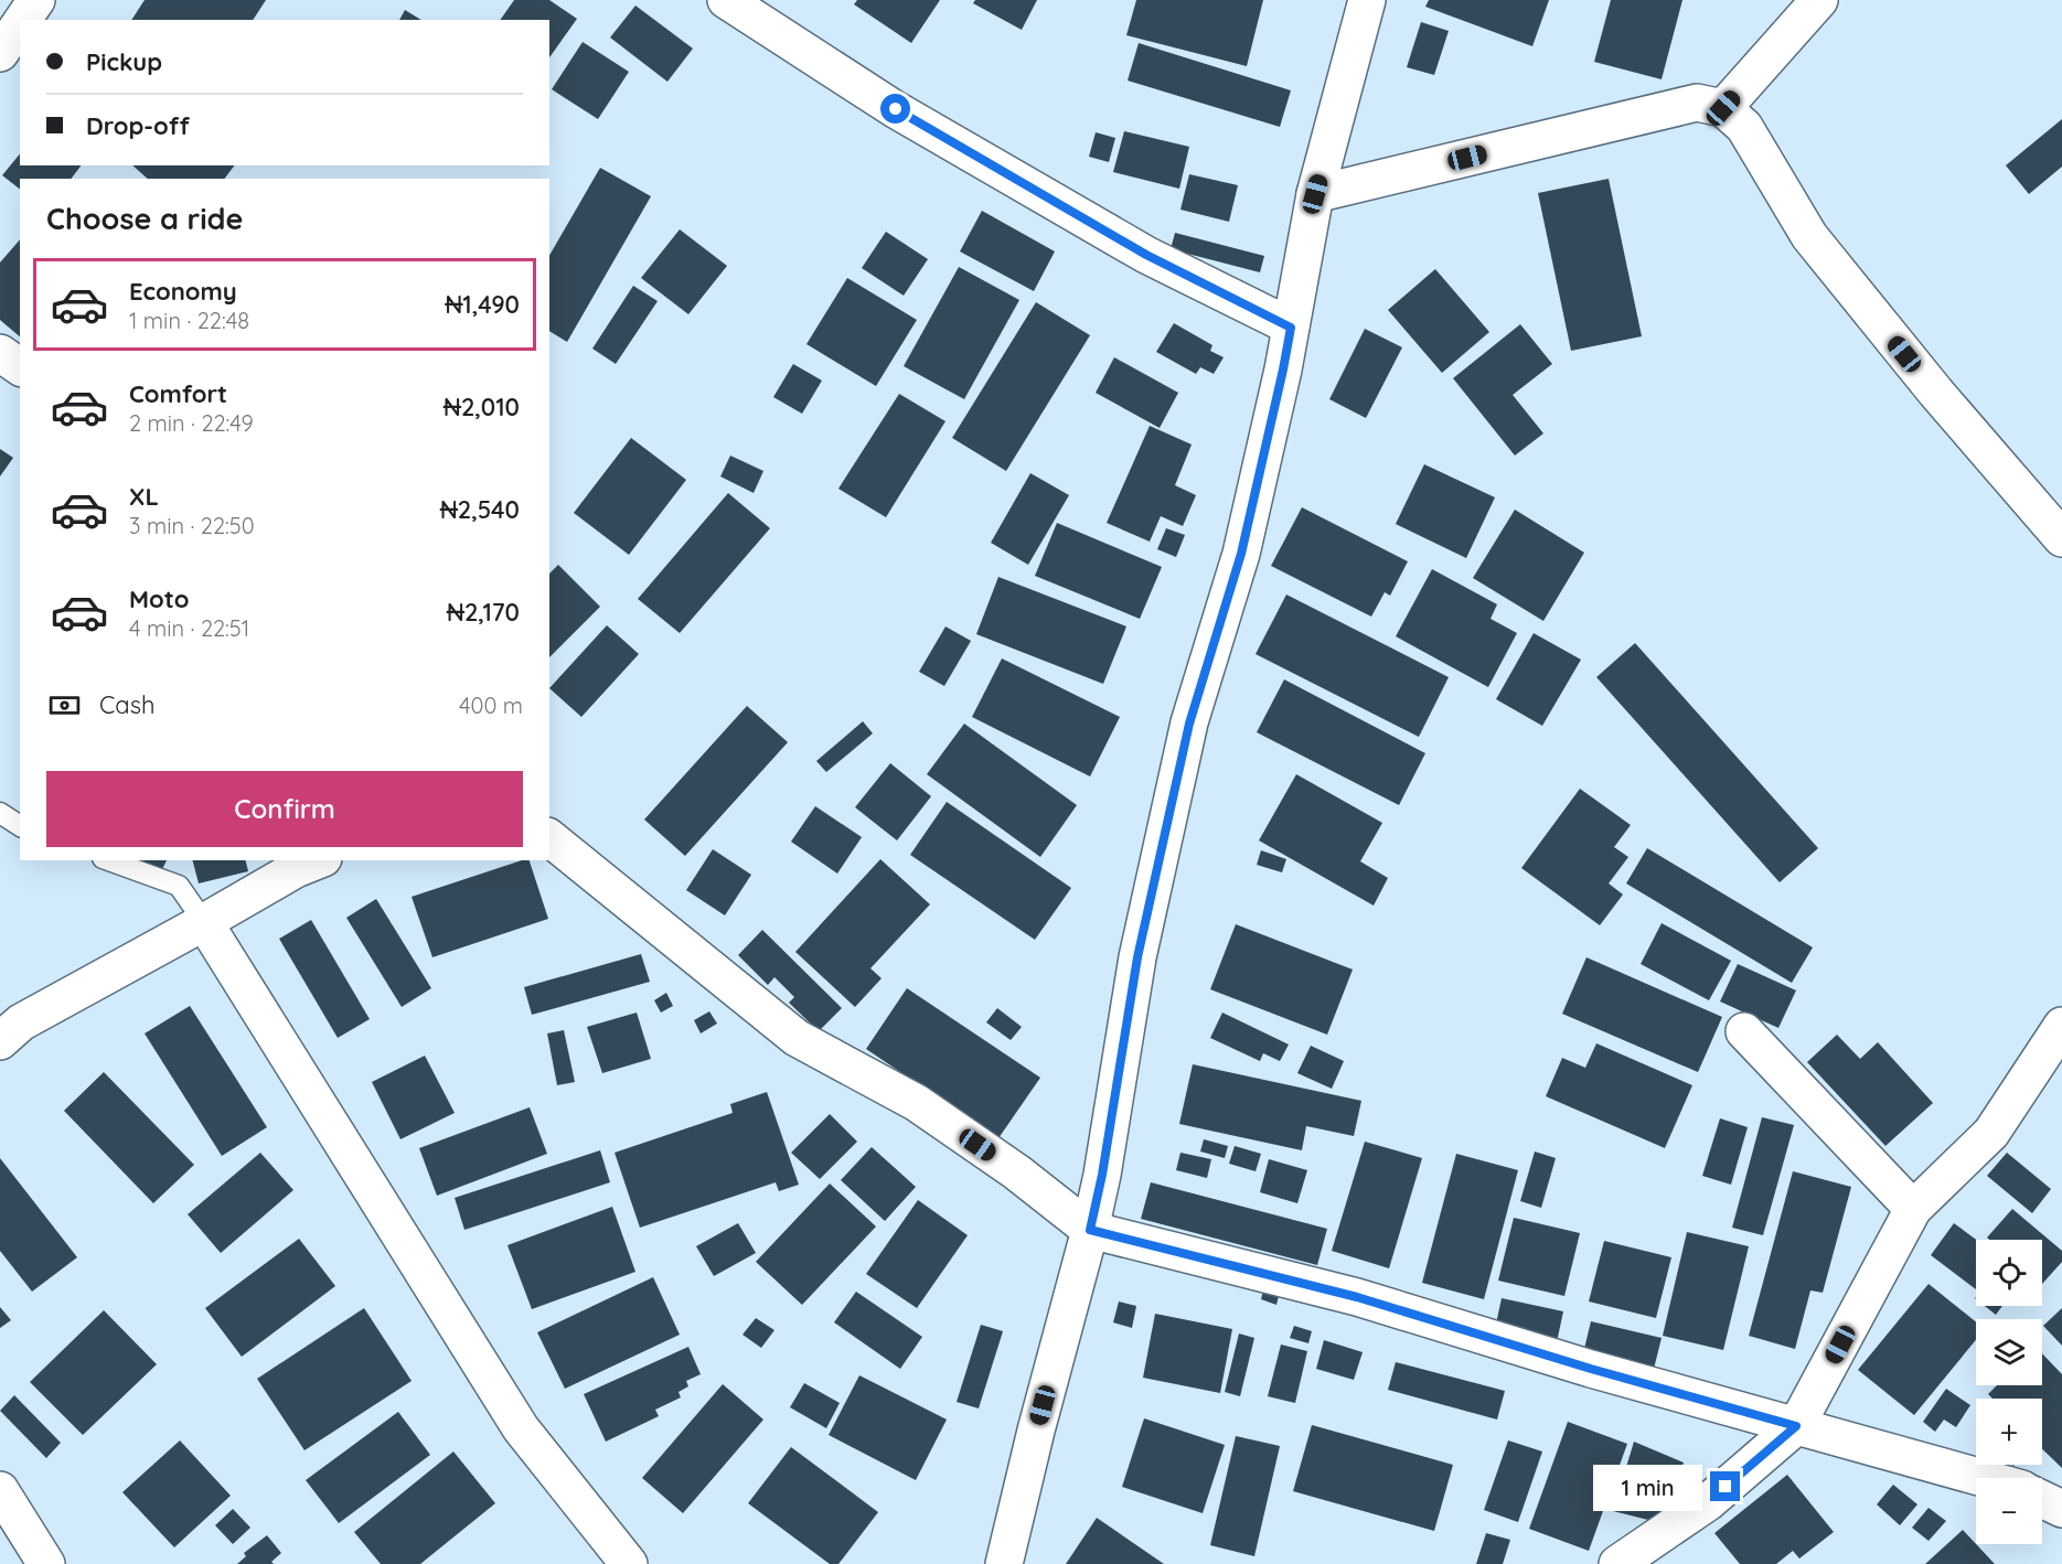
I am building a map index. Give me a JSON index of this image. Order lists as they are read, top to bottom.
{
  "page": {
    "banner": ["Pickup", "Drop-off"],
    "heading": "Choose a ride",
    "list": [
      {
        "name": "Economy",
        "note": "1 min · 22:48",
        "value": "₦1,490"
      },
      {
        "name": "Comfort",
        "note": "2 min · 22:49",
        "value": "₦2,010"
      },
      {
        "name": "XL",
        "note": "3 min · 22:50",
        "value": "₦2,540"
      },
      {
        "name": "Moto",
        "note": "4 min · 22:51",
        "value": "₦2,170"
      }
    ],
    "pay": ["Cash", "400 m"],
    "buttons": "Confirm",
    "map_buttons": ["+", "−"],
    "bubble": "1 min"
  }
}
